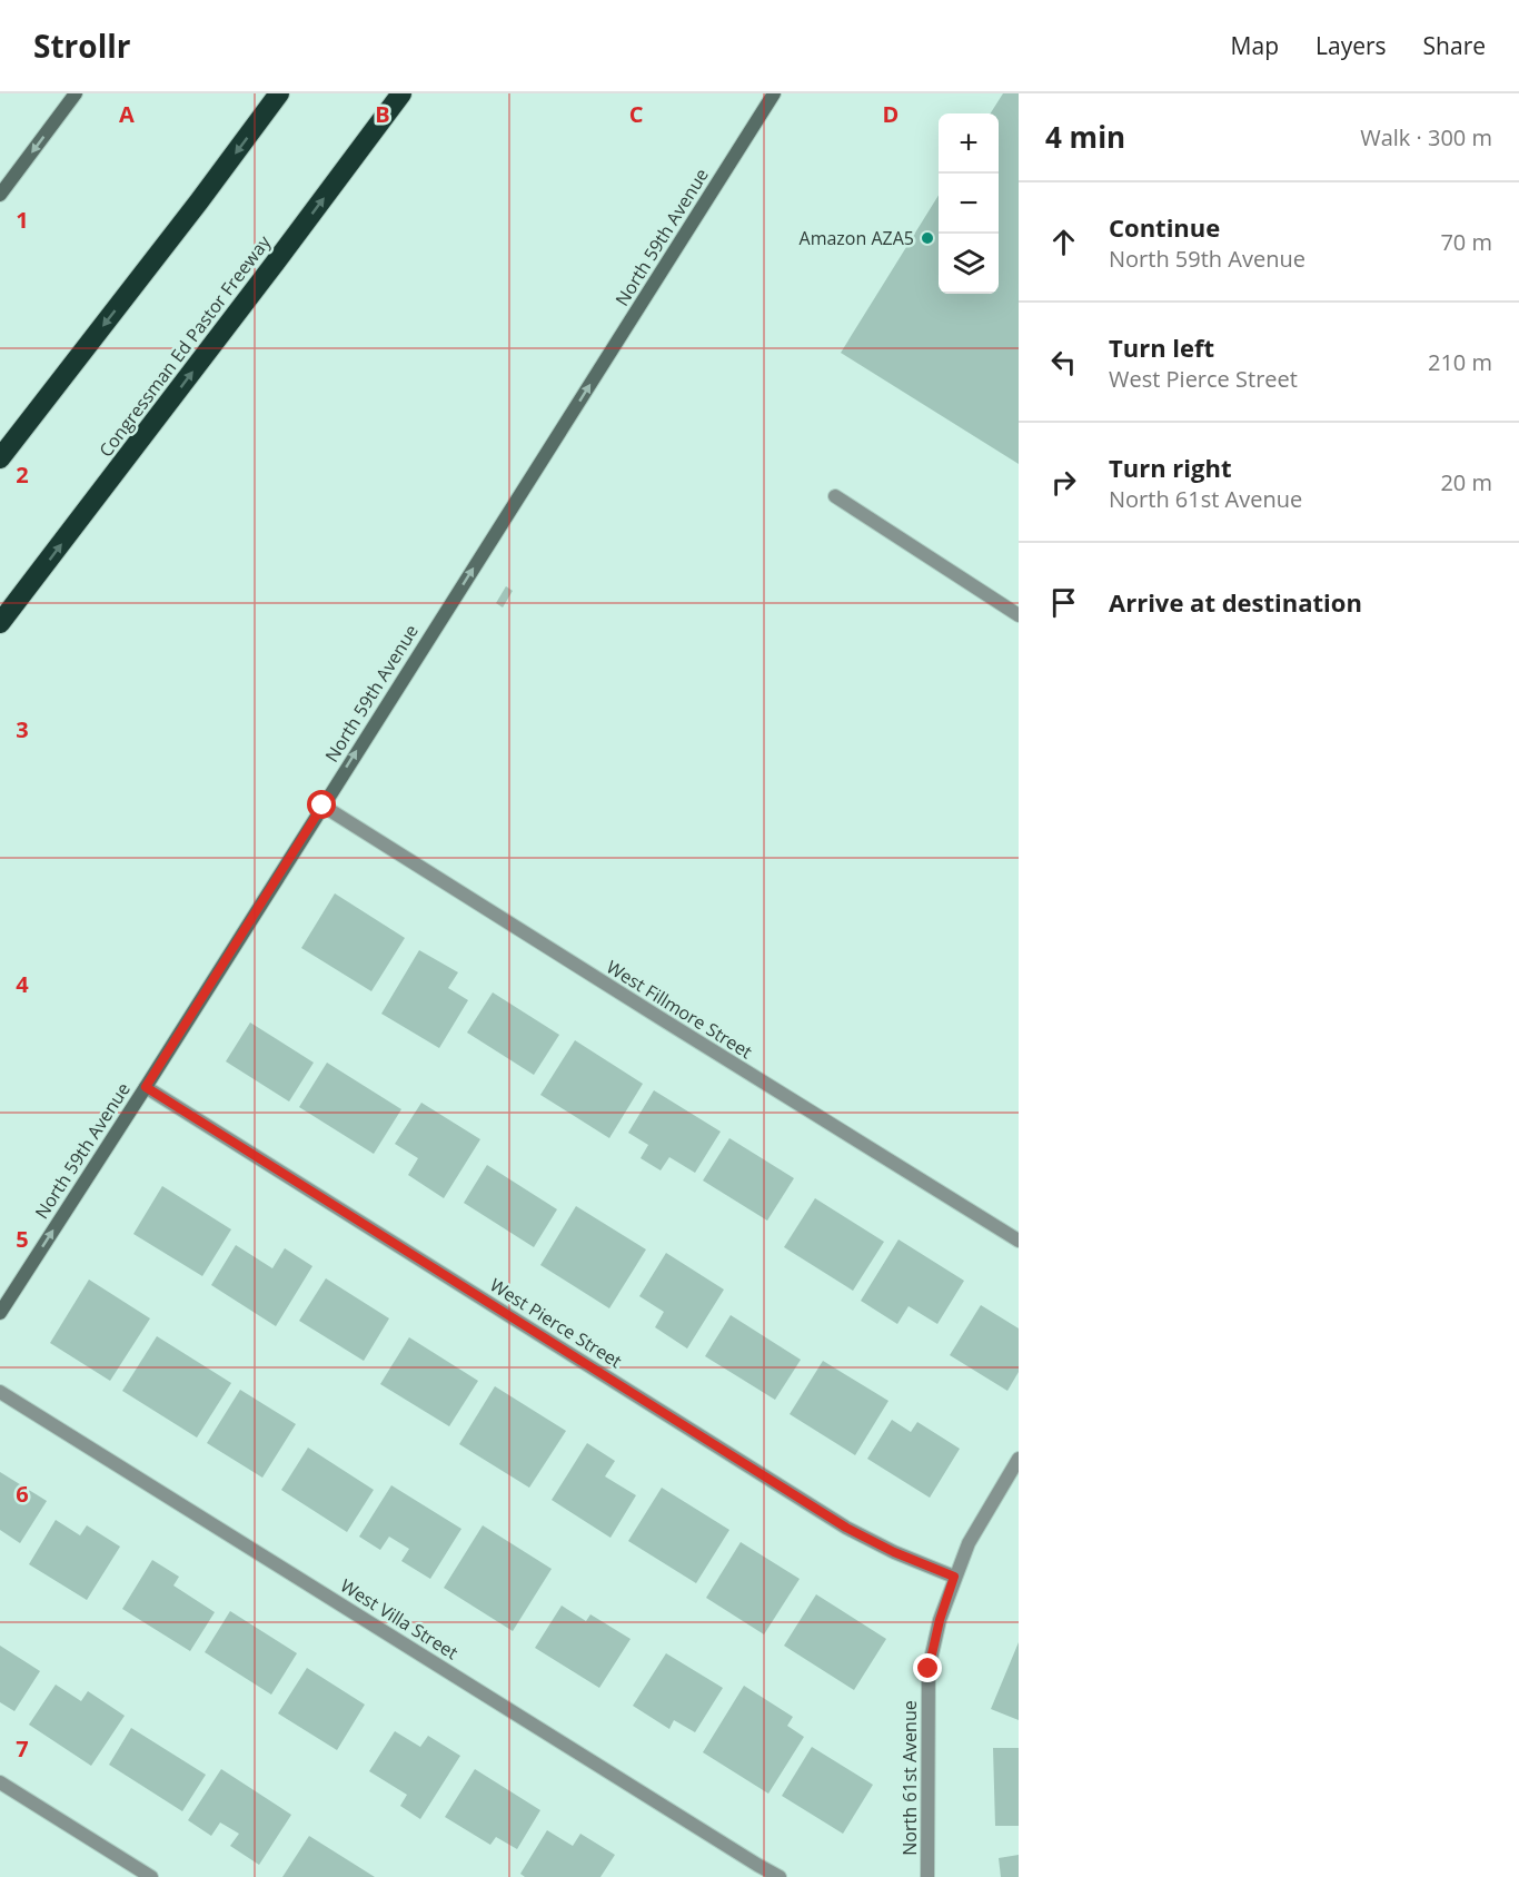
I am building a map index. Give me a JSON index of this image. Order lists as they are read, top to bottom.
{
  "streets": {
    "highway": ["Congressman Ed Pastor Freeway"],
    "main road": ["North 59th Avenue"],
    "street": [
      "West Fillmore Street",
      "West Pierce Street",
      "West Villa Street",
      "North 61st Avenue"
    ]
  },
  "crossings": [
    ["North 59th Avenue", "West Fillmore Street"],
    ["North 59th Avenue", "West Pierce Street"],
    ["West Pierce Street", "North 61st Avenue"]
  ],
  "one_way": ["North 59th Avenue"],
  "places": ["Amazon AZA5"],
  "page": {
    "header": "Strollr",
    "nav": ["Map", "Layers", "Share"],
    "heading": ["4 min", "Walk · 300 m"],
    "map_buttons": ["+", "−"],
    "list": [
      ["Continue", "North 59th Avenue", "70 m"],
      ["Turn left", "West Pierce Street", "210 m"],
      ["Turn right", "North 61st Avenue", "20 m"],
      "Arrive at destination"
    ]
  },
  "grid": {
    "columns": [
      "A",
      "B",
      "C",
      "D"
    ],
    "rows": [
      "1",
      "2",
      "3",
      "4",
      "5",
      "6",
      "7"
    ]
  }
}
